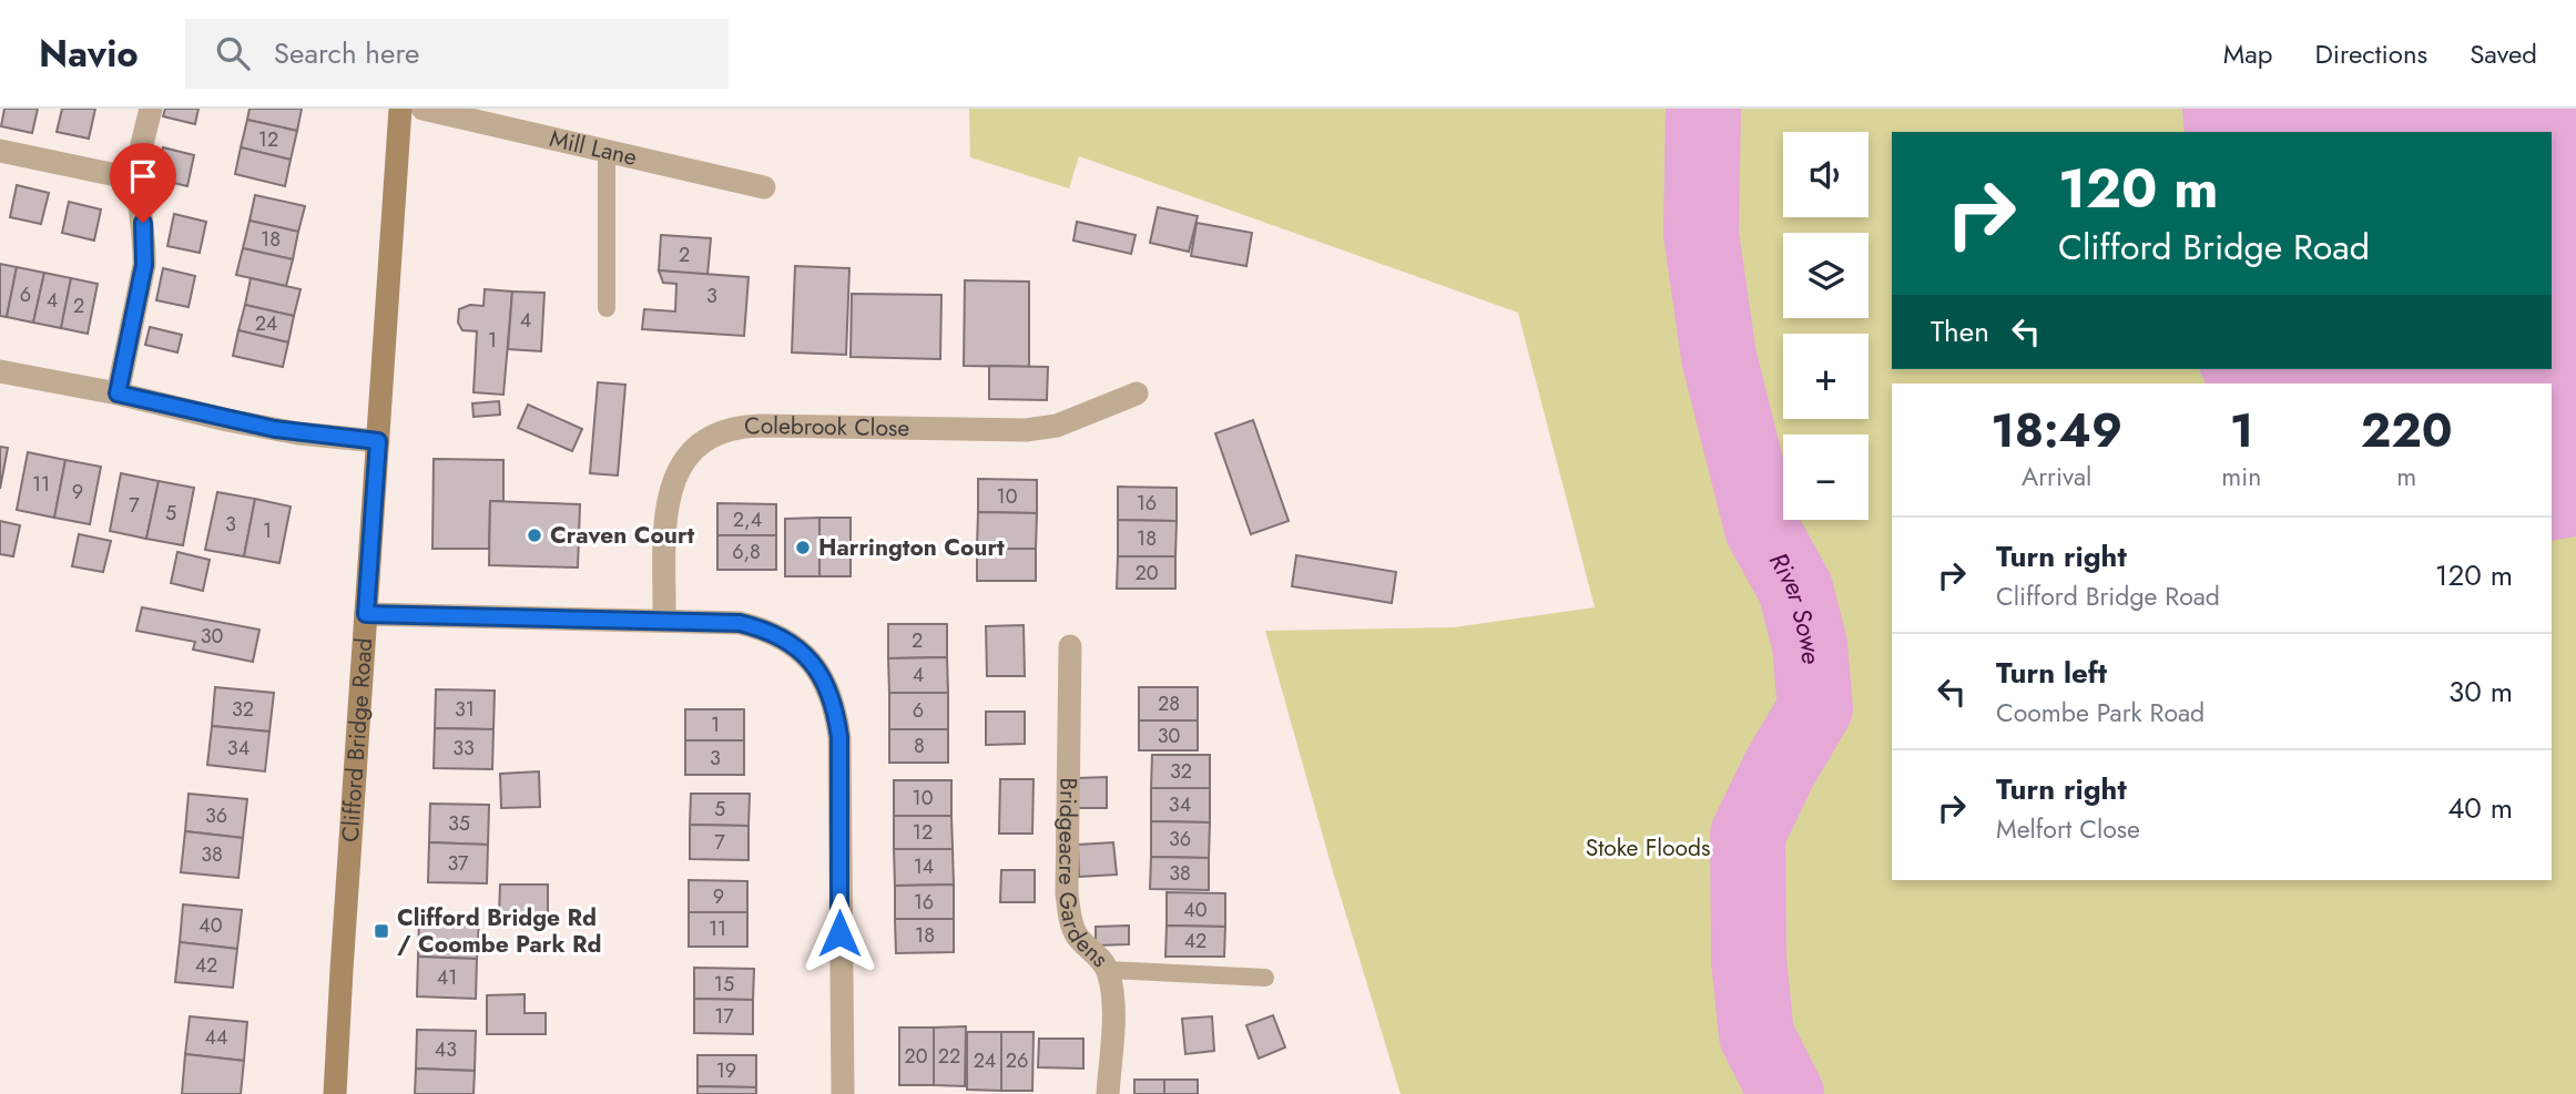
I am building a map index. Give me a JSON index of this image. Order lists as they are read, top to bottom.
{
  "streets": {
    "main road": ["Clifford Bridge Road"],
    "street": ["Mill Lane", "Colebrook Close", "Bridgeacre Gardens"]
  },
  "water": ["River Sowe"],
  "parks": ["Stoke Floods"],
  "places": {
    "other": ["Craven Court", "Harrington Court"],
    "transit": ["Clifford Bridge Rd / Coombe Park Rd"]
  },
  "house_numbers": [
    "12",
    "18",
    "2",
    "6",
    "3",
    "4",
    "2",
    "4",
    "24",
    "1",
    "11",
    "9",
    "10",
    "16",
    "7",
    "5",
    "2,4",
    "3",
    "1",
    "18",
    "6,8",
    "20",
    "30",
    "2",
    "4",
    "28",
    "32",
    "31",
    "6",
    "1",
    "30",
    "8",
    "34",
    "33",
    "3",
    "32",
    "10",
    "34",
    "5",
    "36",
    "35",
    "12",
    "36",
    "7",
    "38",
    "37",
    "14",
    "38",
    "9",
    "16",
    "40",
    "40",
    "11",
    "18",
    "42",
    "42",
    "41",
    "15",
    "17",
    "44",
    "43",
    "20",
    "22",
    "24",
    "26",
    "19"
  ],
  "page": {
    "header": "Navio",
    "search": "Search here",
    "nav": ["Map", "Directions", "Saved"],
    "map_buttons": ["+", "−"],
    "turn": ["120 m", "Clifford Bridge Road"],
    "then": "Then",
    "eta": [
      "18:49",
      "Arrival",
      "1",
      "min",
      "220",
      "m"
    ],
    "list": [
      {
        "name": "Turn right",
        "note": "Clifford Bridge Road",
        "value": "120 m"
      },
      {
        "name": "Turn left",
        "note": "Coombe Park Road",
        "value": "30 m"
      },
      {
        "name": "Turn right",
        "note": "Melfort Close",
        "value": "40 m"
      }
    ]
  }
}
